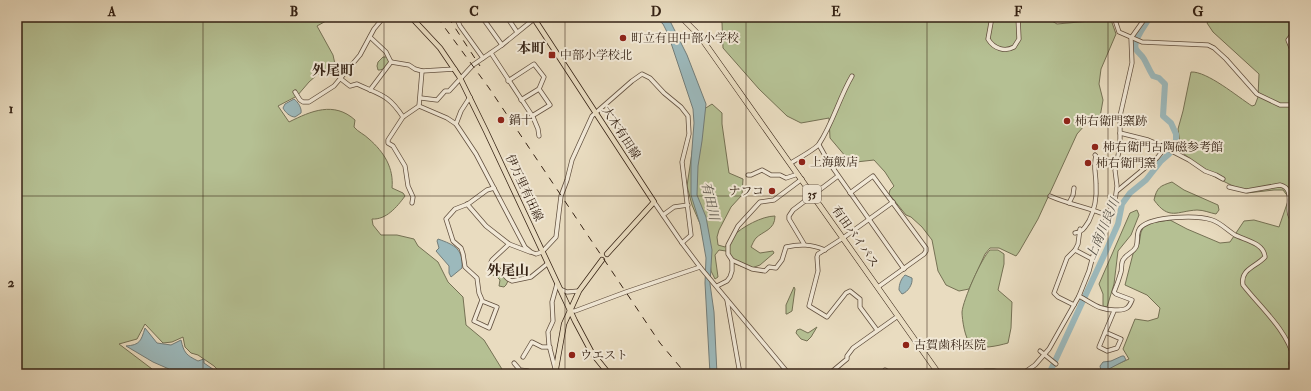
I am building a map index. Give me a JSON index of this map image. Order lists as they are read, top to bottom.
{
  "streets": {
    "highway": ["35", "有田バイパス"],
    "main road": ["大木有田線", "伊万里有田線"]
  },
  "districts": ["本町", "外尾町", "外尾山"],
  "water": ["有田川", "上南川良川"],
  "places": {
    "other": [
      "町立有田中部小学校",
      "鍋十",
      "柿右衛門窯跡",
      "柿右衛門古陶磁参考館",
      "上海飯店",
      "柿右衛門窯",
      "ナフコ",
      "古賀歯科医院",
      "ウエスト"
    ],
    "transit": ["中部小学校北"]
  },
  "grid": {
    "columns": [
      "A",
      "B",
      "C",
      "D",
      "E",
      "F",
      "G"
    ],
    "rows": ["1", "2"]
  }
}
